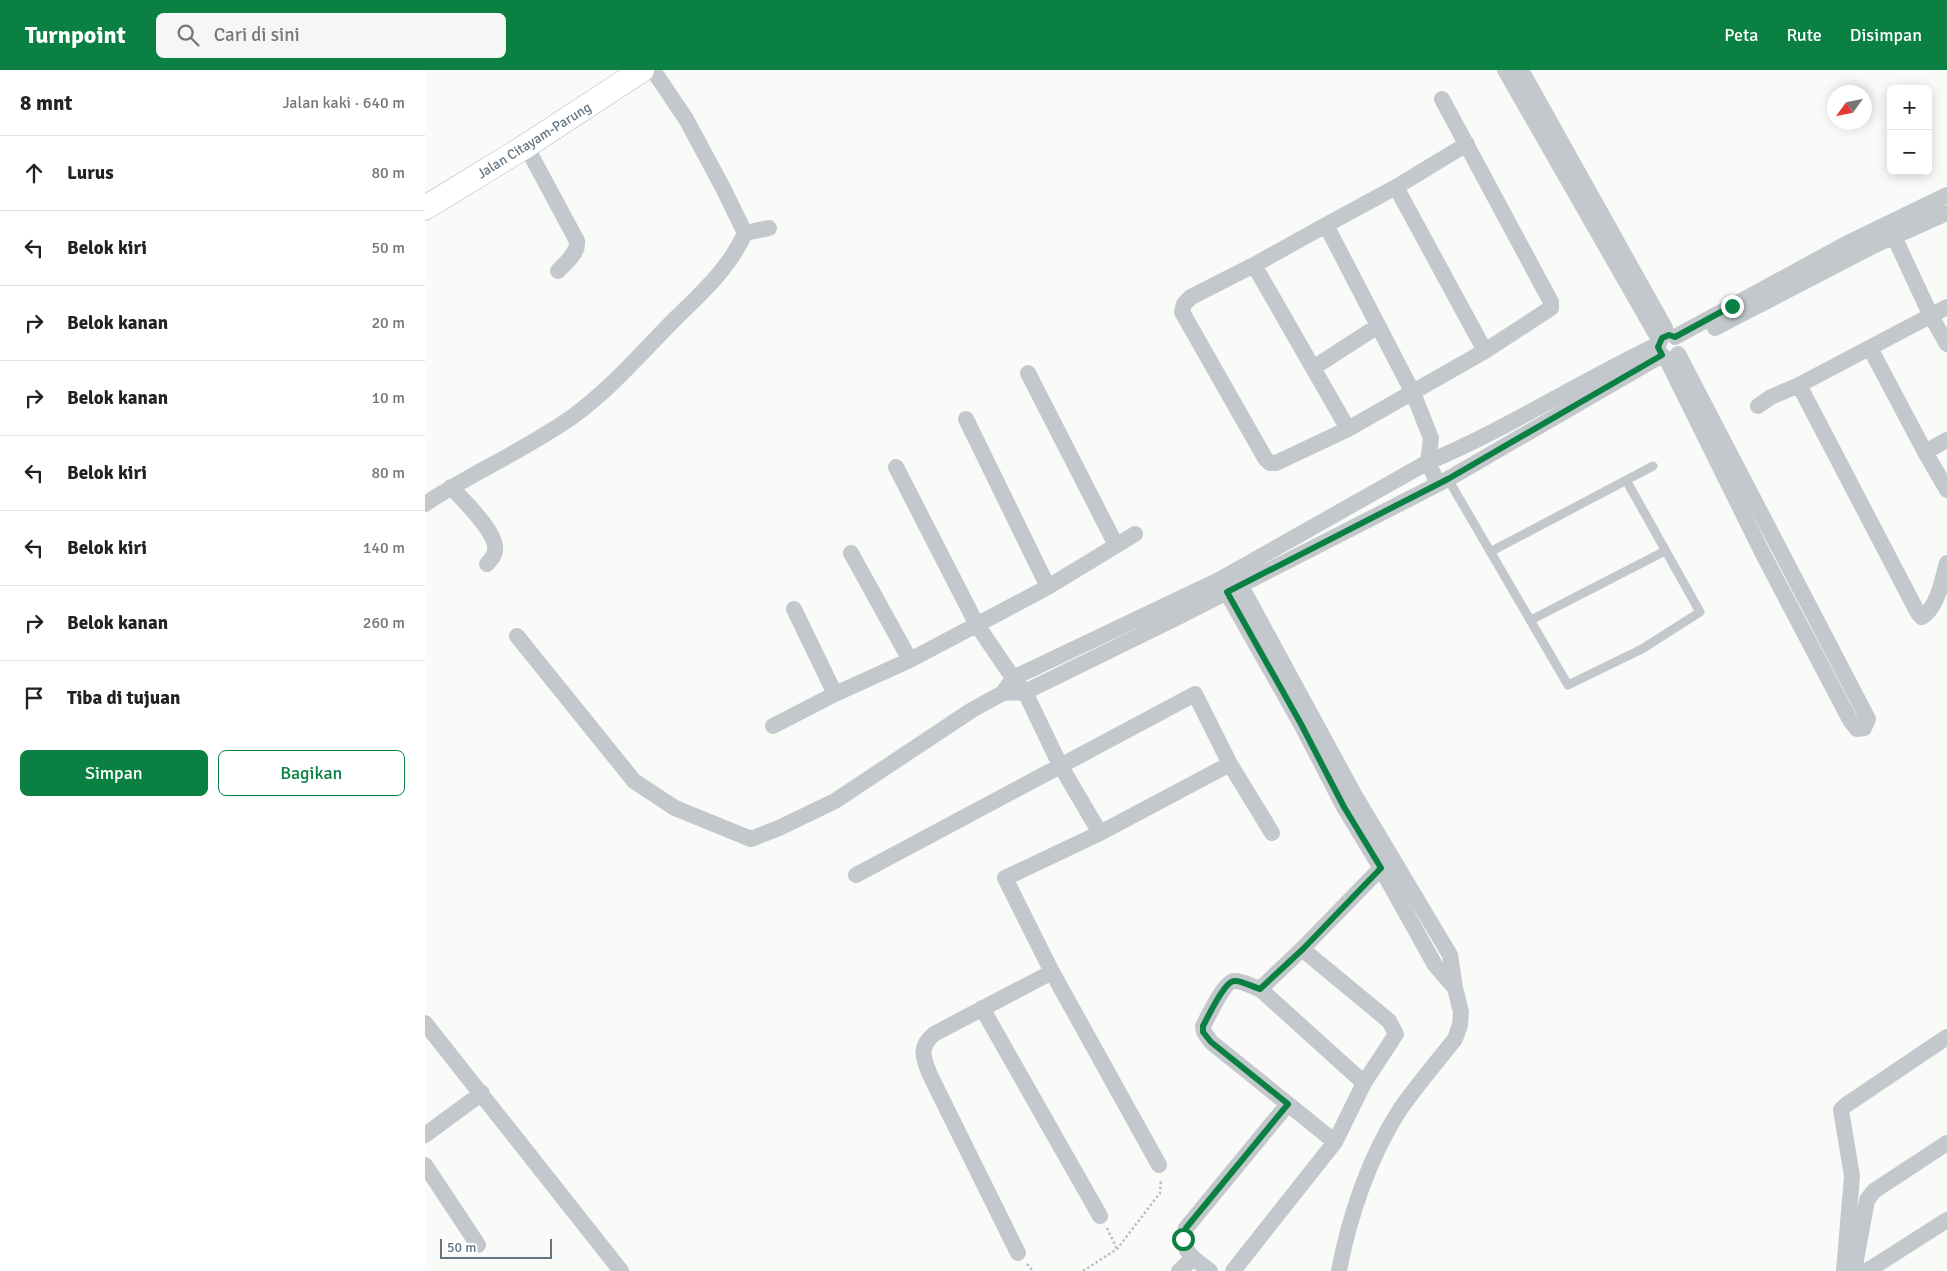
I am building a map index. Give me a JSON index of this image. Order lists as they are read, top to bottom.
{
  "streets": {
    "main road": ["Jalan Citayam-Parung"]
  },
  "scale_bar": "50 m",
  "north": "bottom left",
  "page": {
    "header": "Turnpoint",
    "search": "Cari di sini",
    "nav": ["Peta", "Rute", "Disimpan"],
    "heading": ["8 mnt", "Jalan kaki · 640 m"],
    "map_buttons": ["+", "−"],
    "list": [
      ["Lurus", "80 m"],
      ["Belok kiri", "50 m"],
      ["Belok kanan", "20 m"],
      ["Belok kanan", "10 m"],
      ["Belok kiri", "80 m"],
      ["Belok kiri", "140 m"],
      ["Belok kanan", "260 m"],
      "Tiba di tujuan"
    ],
    "buttons": ["Simpan", "Bagikan"],
    "scale": "50 m"
  }
}
